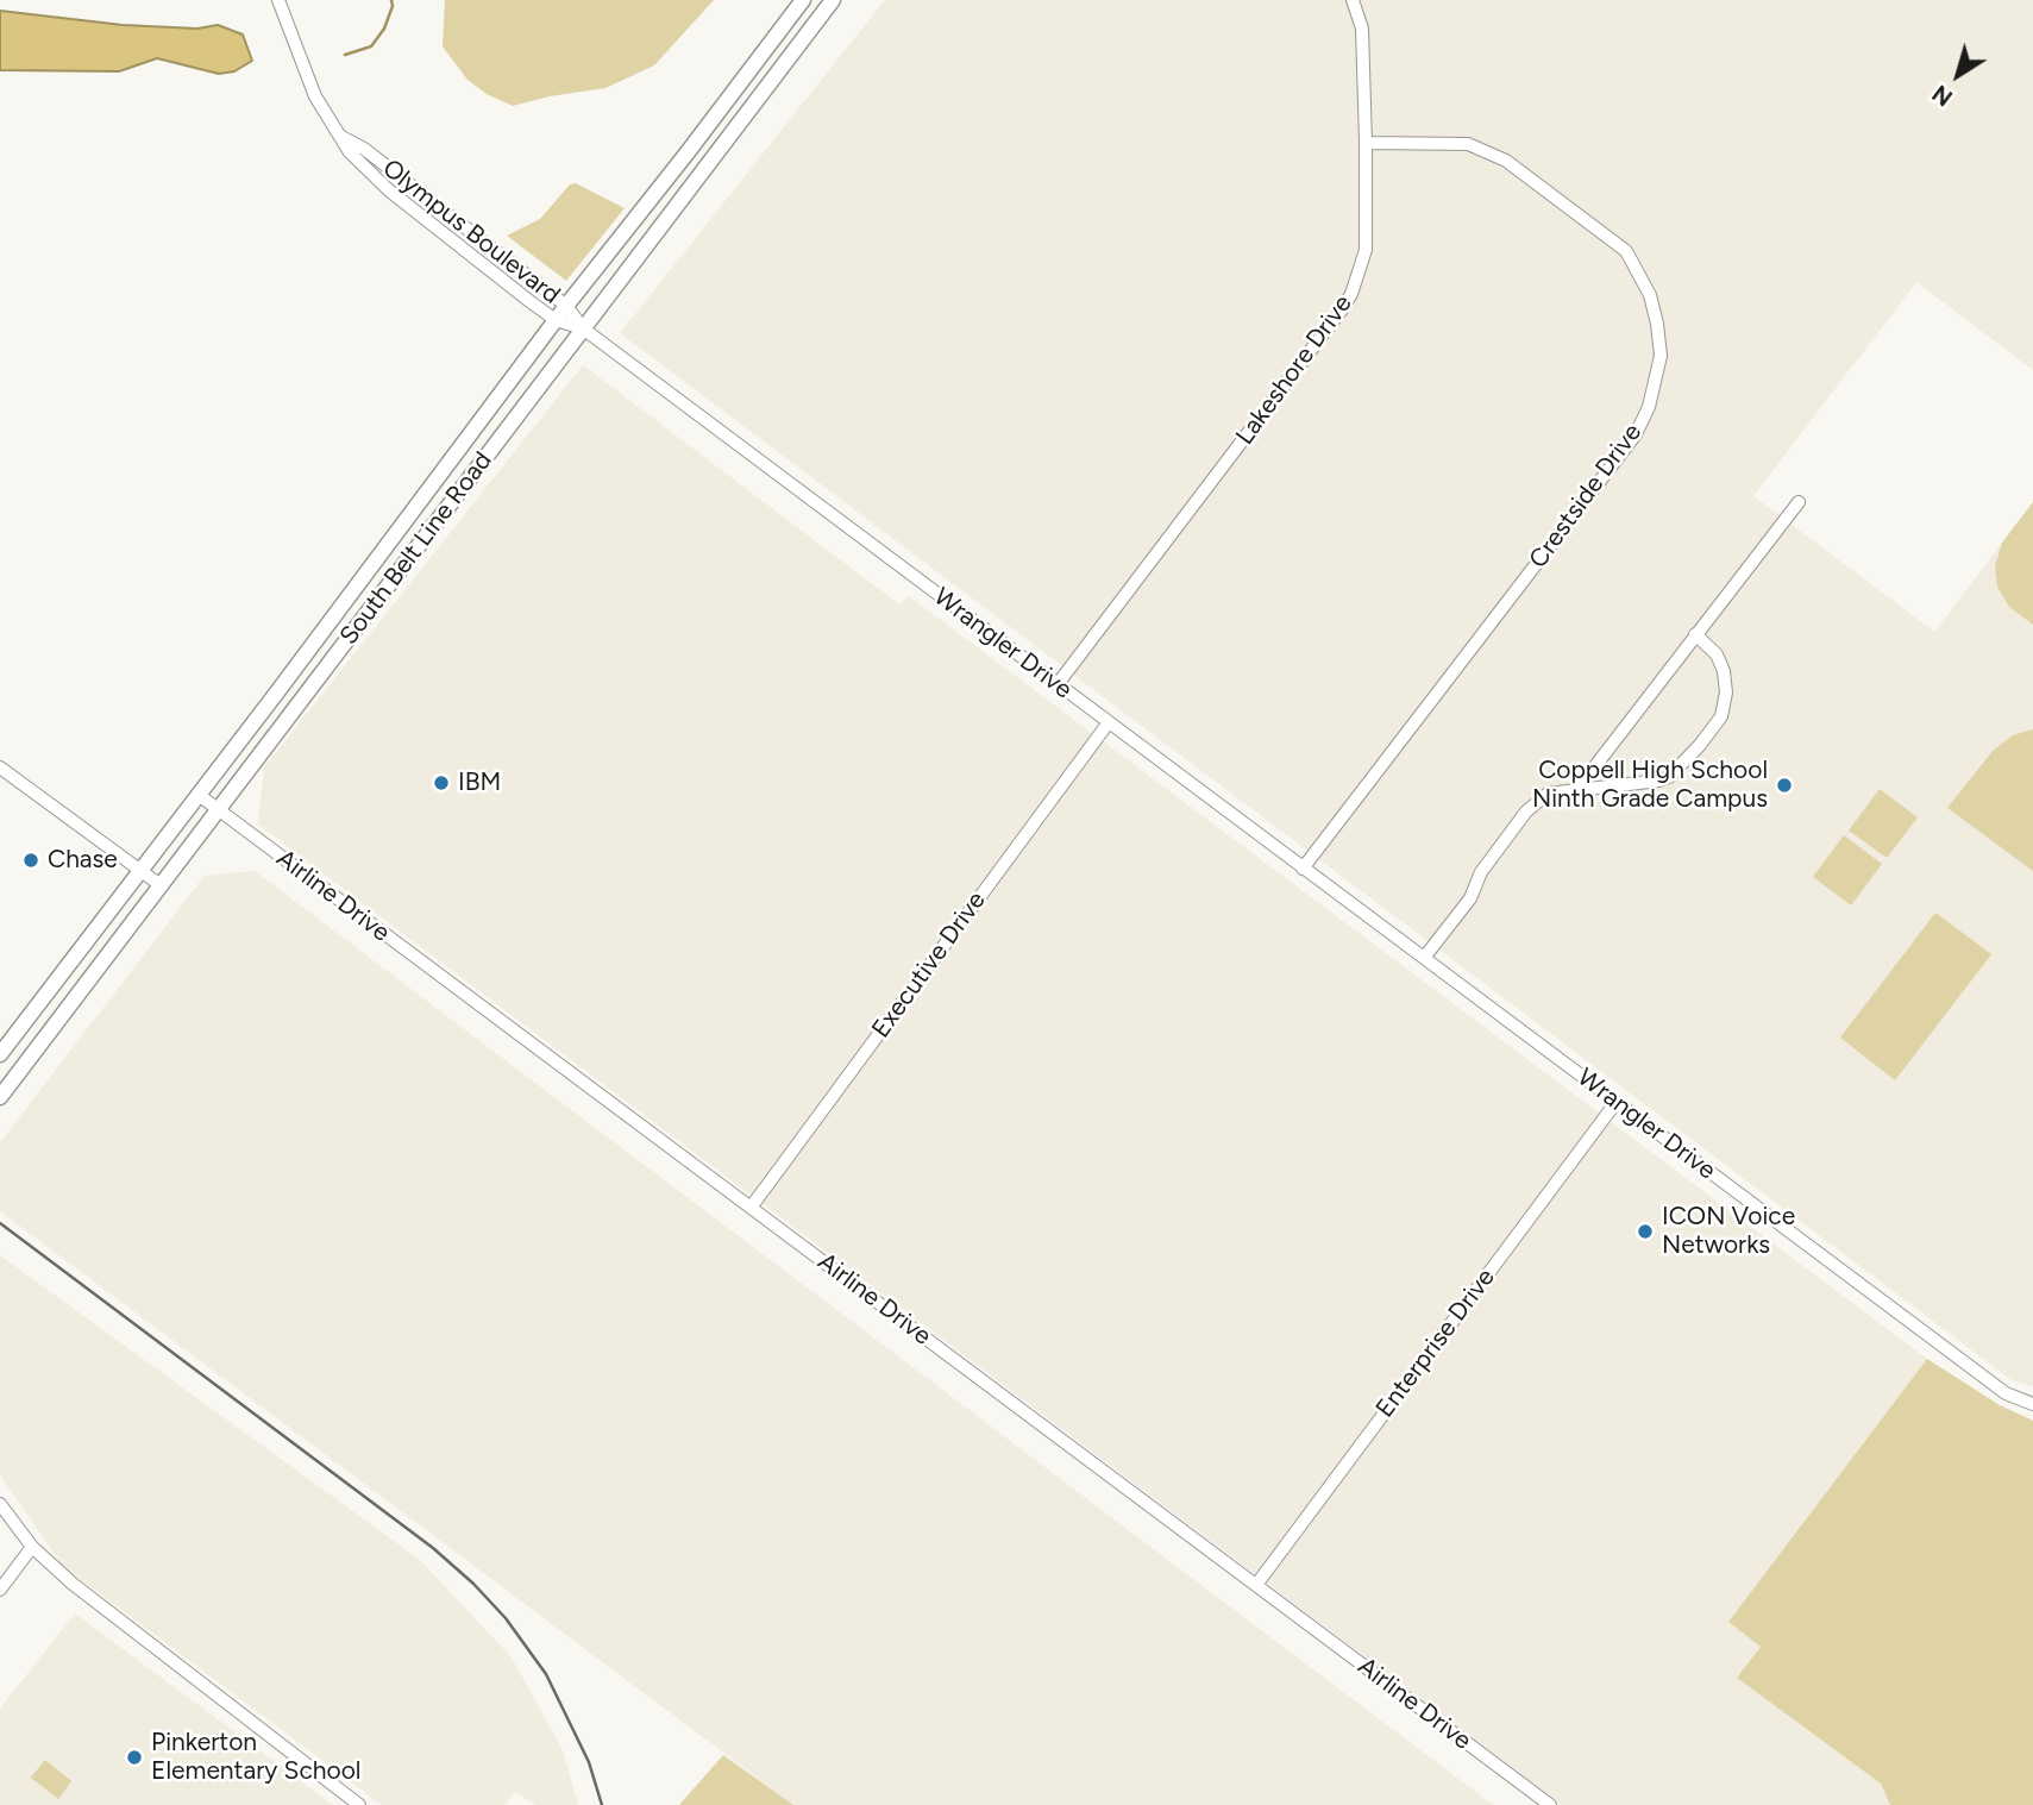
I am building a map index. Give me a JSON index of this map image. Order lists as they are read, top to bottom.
{
  "streets": {
    "main road": ["South Belt Line Road"],
    "street": [
      "Olympus Boulevard",
      "Lakeshore Drive",
      "Crestside Drive",
      "Wrangler Drive",
      "Airline Drive",
      "Executive Drive",
      "Enterprise Drive"
    ]
  },
  "crossings": [
    ["Olympus Boulevard", "South Belt Line Road"],
    ["Olympus Boulevard", "Wrangler Drive"],
    ["Lakeshore Drive", "Crestside Drive"],
    ["Lakeshore Drive", "Wrangler Drive"],
    ["Crestside Drive", "Wrangler Drive"],
    ["South Belt Line Road", "Wrangler Drive"],
    ["South Belt Line Road", "Airline Drive"],
    ["Wrangler Drive", "Executive Drive"],
    ["Wrangler Drive", "Enterprise Drive"],
    ["Airline Drive", "Executive Drive"],
    ["Airline Drive", "Enterprise Drive"]
  ],
  "places": [
    "IBM",
    "Coppell High School Ninth Grade Campus",
    "Chase",
    "ICON Voice Networks",
    "Pinkerton Elementary School"
  ],
  "north": "bottom left"
}
